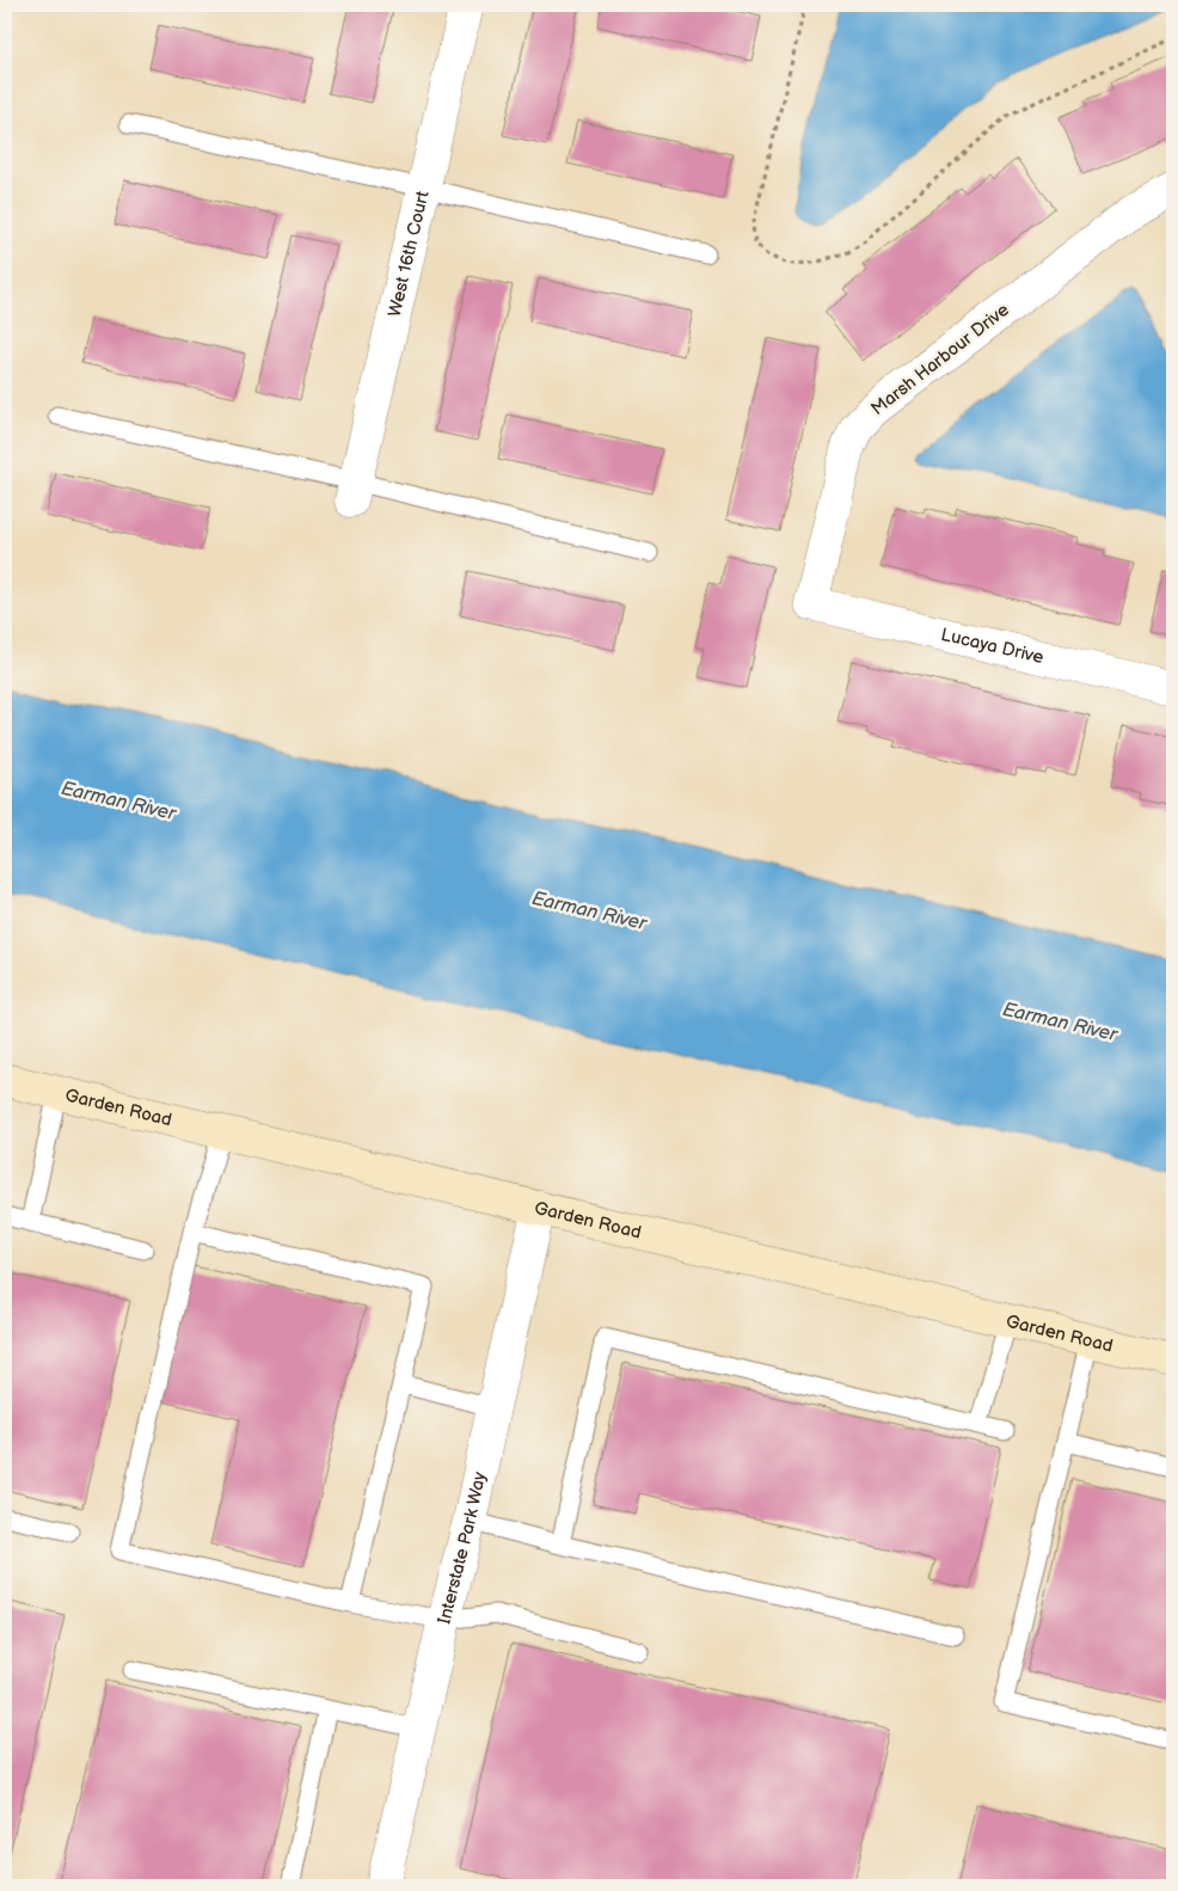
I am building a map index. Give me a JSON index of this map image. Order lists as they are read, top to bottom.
{
  "streets": {
    "street": [
      "West 16th Court",
      "Marsh Harbour Drive",
      "Lucaya Drive",
      "Garden Road",
      "Interstate Park Way"
    ]
  },
  "crossings": [
    ["Marsh Harbour Drive", "Lucaya Drive"],
    ["Garden Road", "Interstate Park Way"]
  ],
  "water": ["Earman River"]
}
